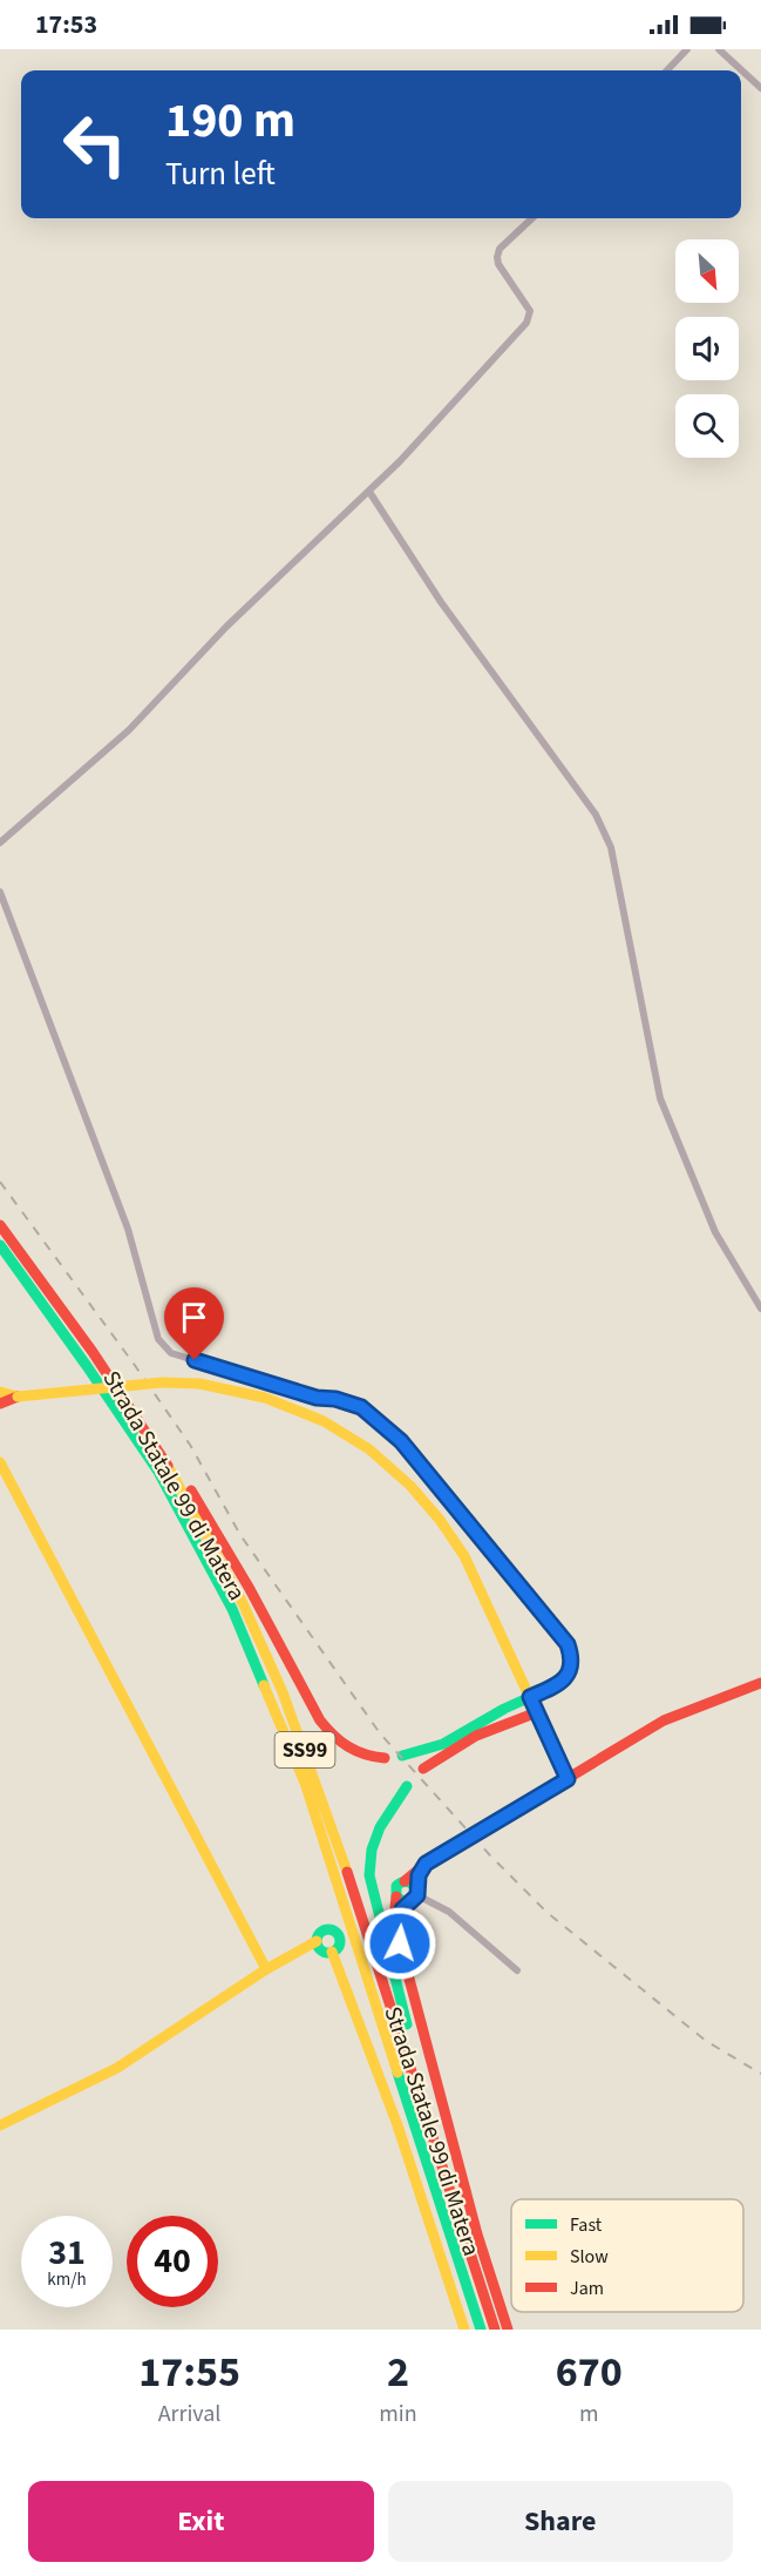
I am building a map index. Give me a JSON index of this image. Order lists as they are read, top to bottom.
{
  "streets": {
    "main road": ["Strada Statale 99 di Matera", "SS99"]
  },
  "legend": ["Fast", "Slow", "Jam"],
  "north": "bottom right",
  "page": {
    "status": "17:53",
    "turn": ["190 m", "Turn left"],
    "speed": "31 km/h",
    "limit": "40",
    "eta": [
      "17:55",
      "Arrival",
      "2",
      "min",
      "670",
      "m"
    ],
    "buttons": ["Exit", "Share"]
  }
}
